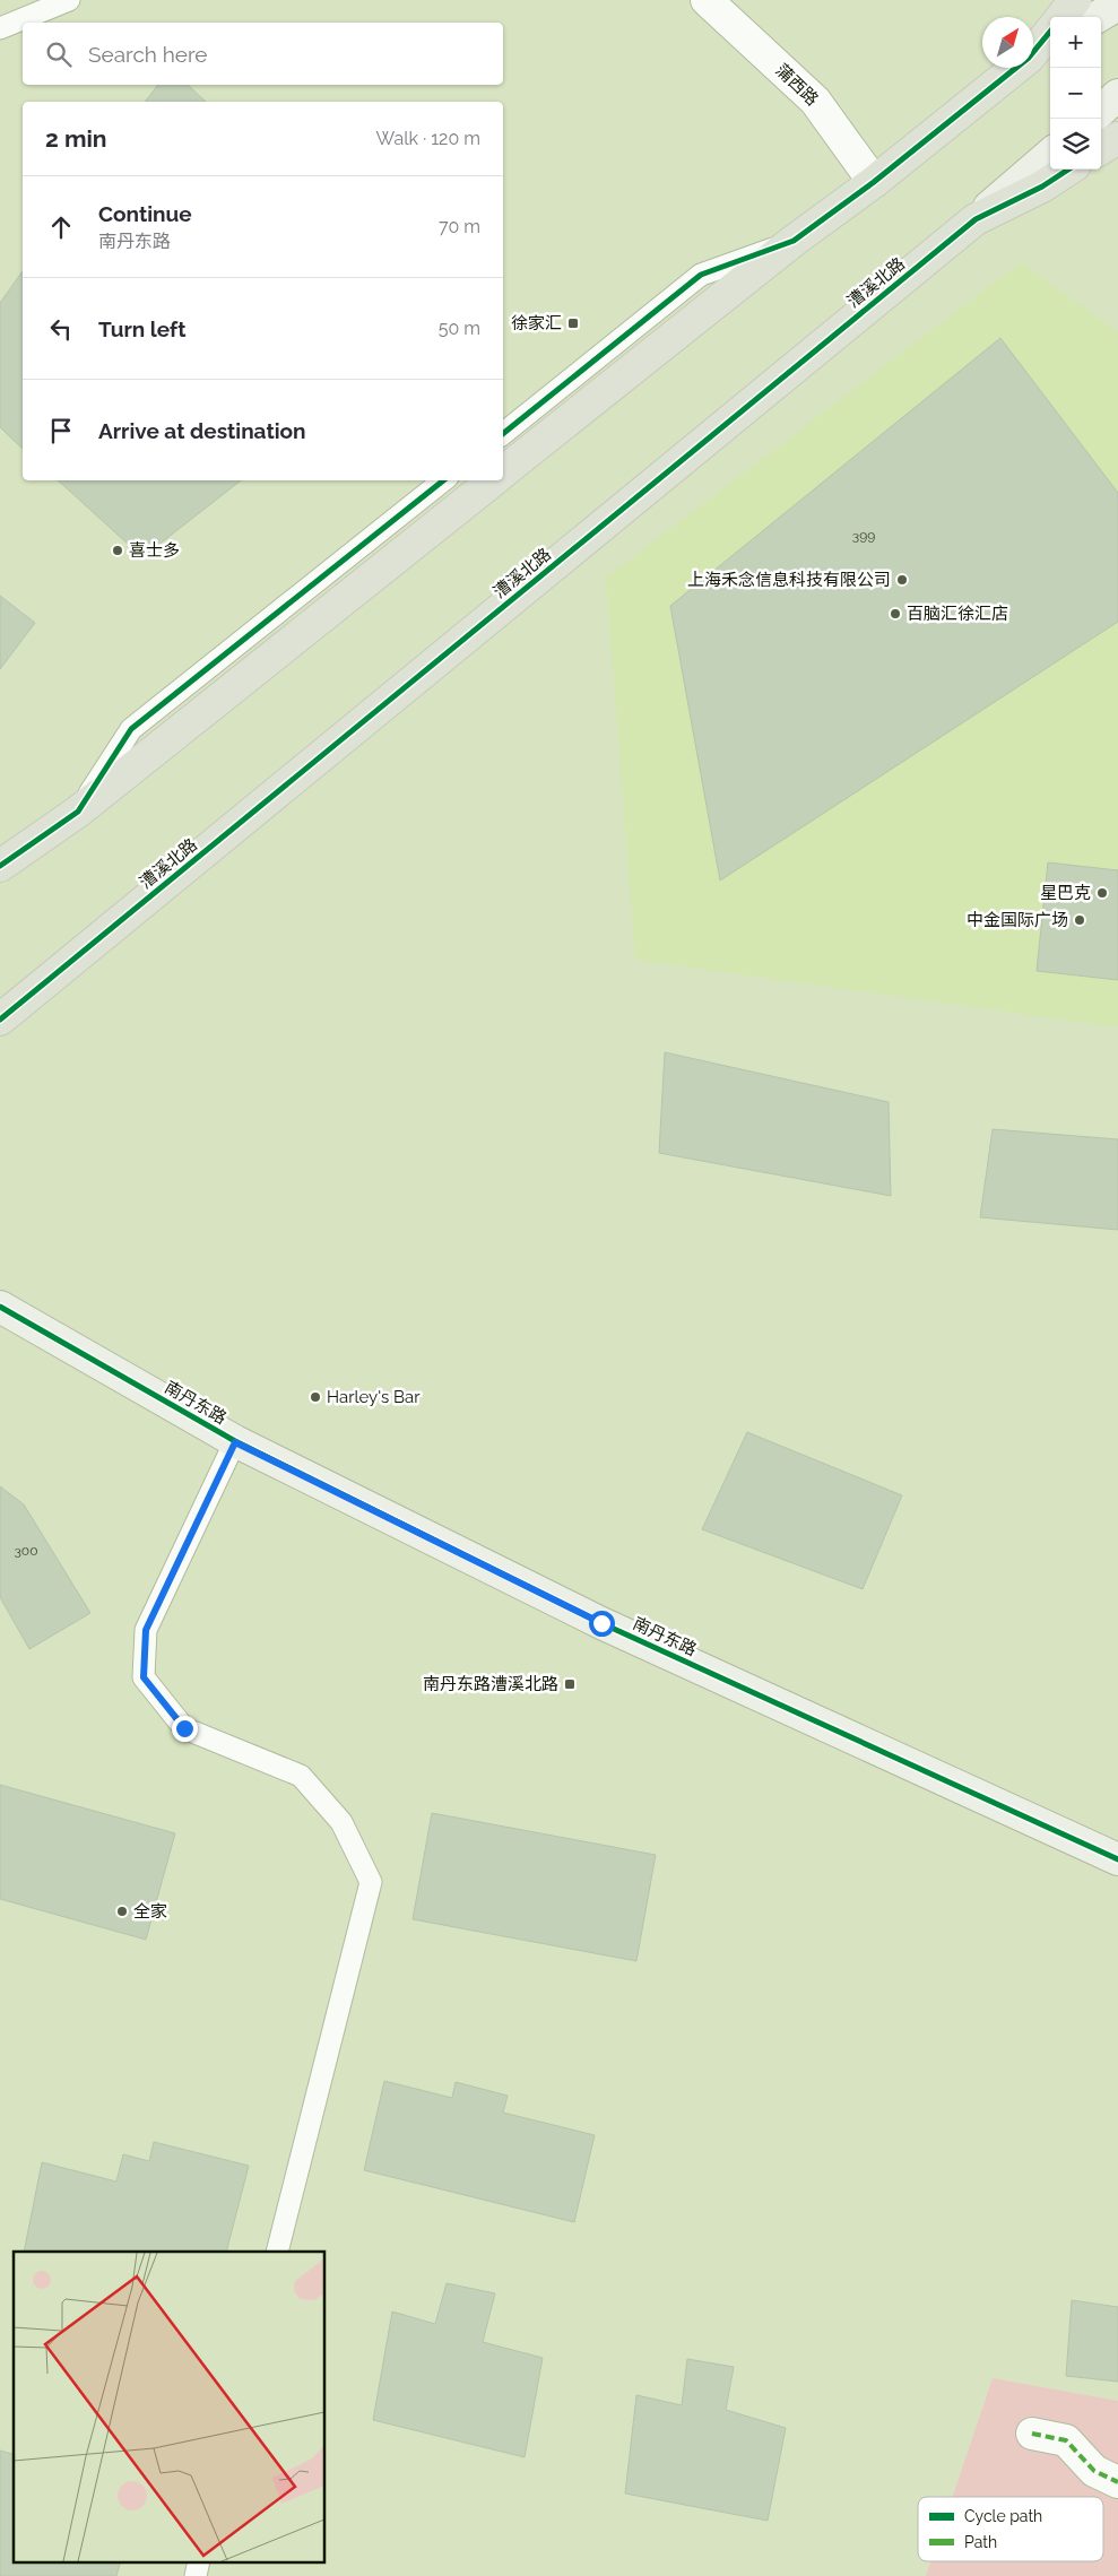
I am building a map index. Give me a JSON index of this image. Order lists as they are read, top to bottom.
{
  "streets": {
    "main road": ["漕溪北路", "南丹东路"],
    "street": ["蒲西路"]
  },
  "places": {
    "transit": ["徐家汇", "南丹东路漕溪北路"],
    "other": [
      "喜士多",
      "上海禾念信息科技有限公司",
      "百脑汇徐汇店",
      "星巴克",
      "中金国际广场",
      "Harley's Bar",
      "全家"
    ]
  },
  "house_numbers": ["399", "300"],
  "legend": ["Cycle path", "Path"],
  "north": "top right",
  "page": {
    "map_buttons": ["+", "−"],
    "search": "Search here",
    "heading": ["2 min", "Walk · 120 m"],
    "list": [
      ["Continue", "南丹东路", "70 m"],
      ["Turn left", "50 m"],
      "Arrive at destination"
    ]
  }
}
